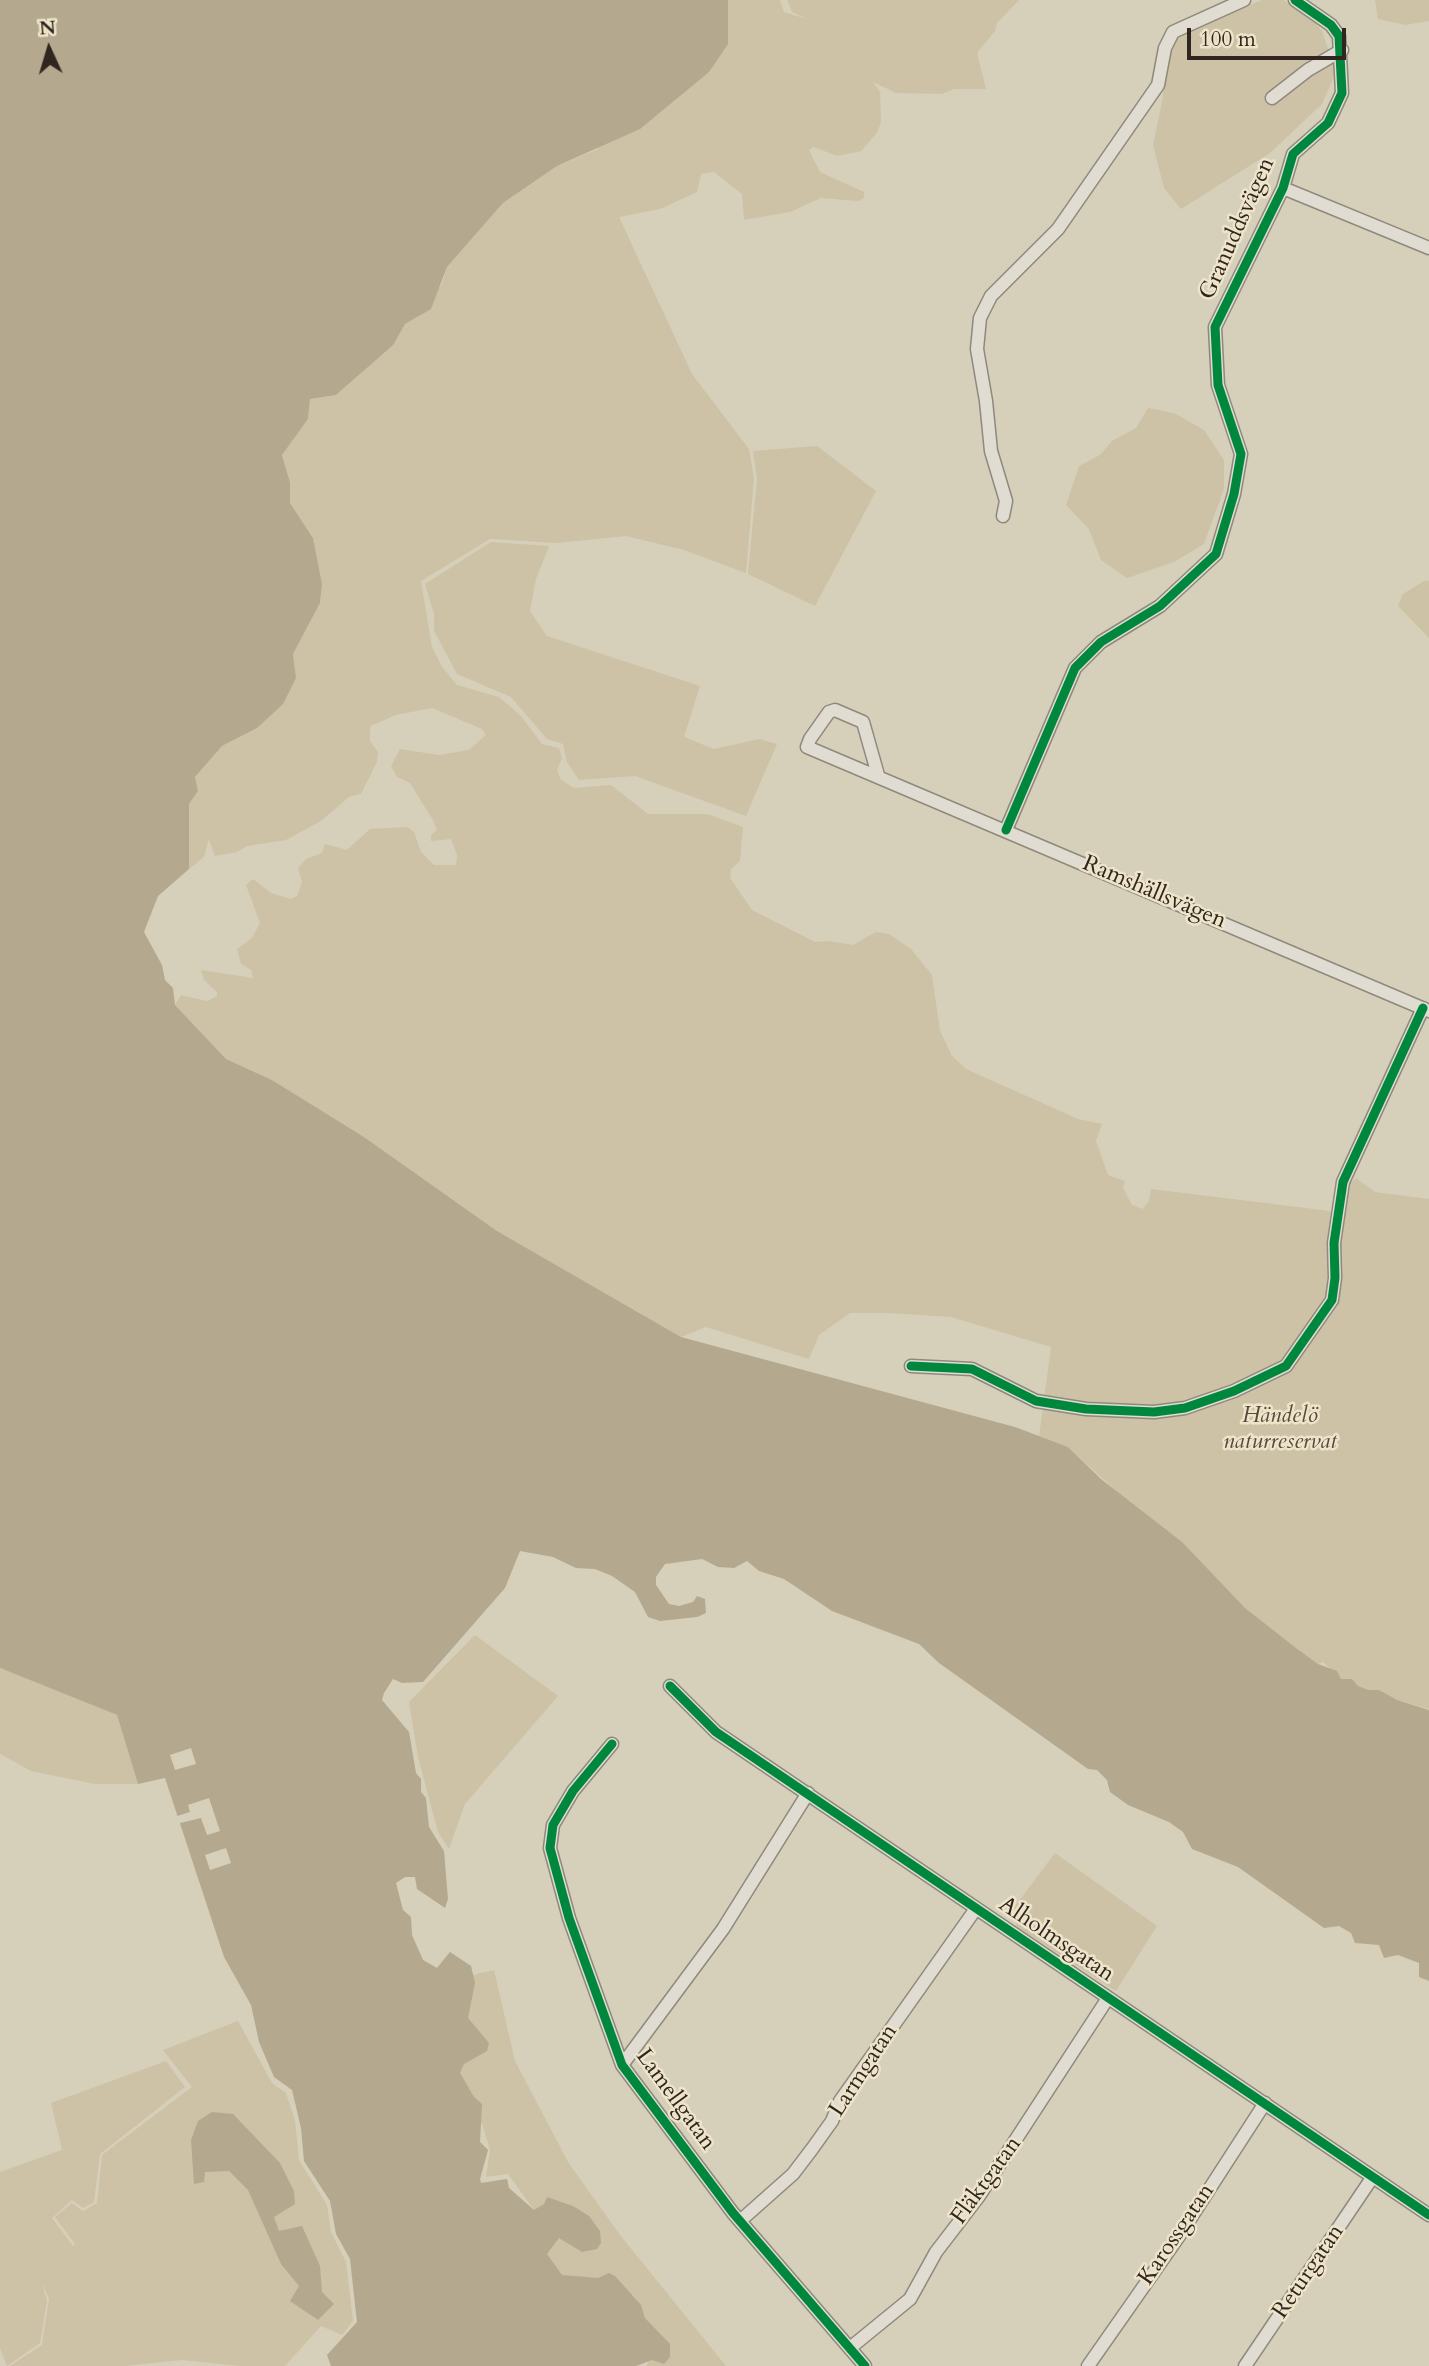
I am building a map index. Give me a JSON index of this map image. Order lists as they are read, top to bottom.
{
  "streets": {
    "street": [
      "Granuddsvägen",
      "Ramshällsvägen",
      "Alholmsgatan",
      "Larmgatan",
      "Lamellgatan",
      "Fläktgatan",
      "Karossgatan",
      "Returgatan"
    ]
  },
  "crossings": [
    ["Granuddsvägen", "Ramshällsvägen"],
    ["Alholmsgatan", "Larmgatan"],
    ["Alholmsgatan", "Fläktgatan"],
    ["Alholmsgatan", "Karossgatan"],
    ["Alholmsgatan", "Returgatan"],
    ["Larmgatan", "Lamellgatan"],
    ["Lamellgatan", "Fläktgatan"]
  ],
  "parks": ["Händelö naturreservat"],
  "scale_bar": "100 m",
  "north": "top"
}
